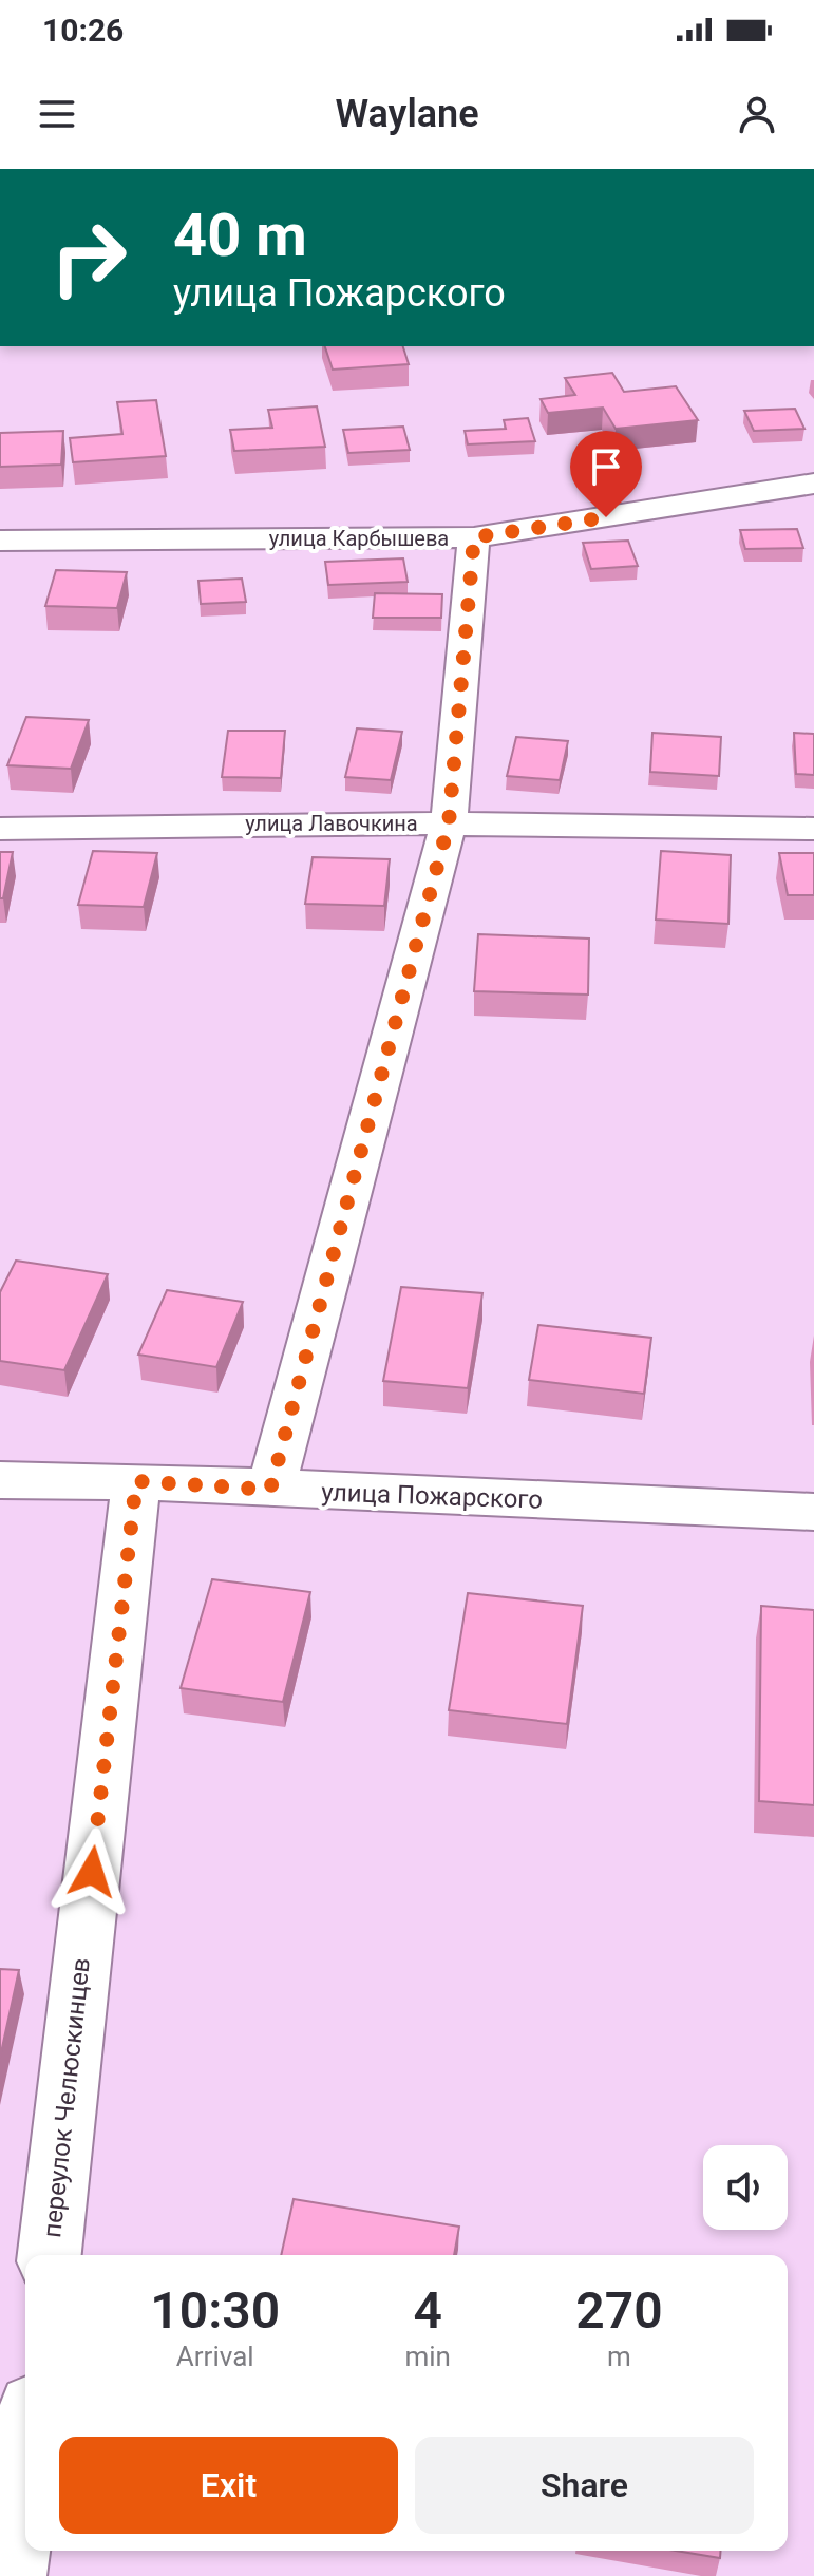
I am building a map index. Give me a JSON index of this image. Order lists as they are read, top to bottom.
{
  "streets": {
    "street": [
      "улица Карбышева",
      "улица Лавочкина",
      "улица Пожарского",
      "переулок Челюскинцев"
    ]
  },
  "crossings": [
    ["улица Пожарского", "переулок Челюскинцев"]
  ],
  "page": {
    "status": "10:26",
    "header": "Waylane",
    "turn": ["40 m", "улица Пожарского"],
    "eta": [
      "10:30",
      "Arrival",
      "4",
      "min",
      "270",
      "m"
    ],
    "buttons": ["Exit", "Share"]
  }
}
